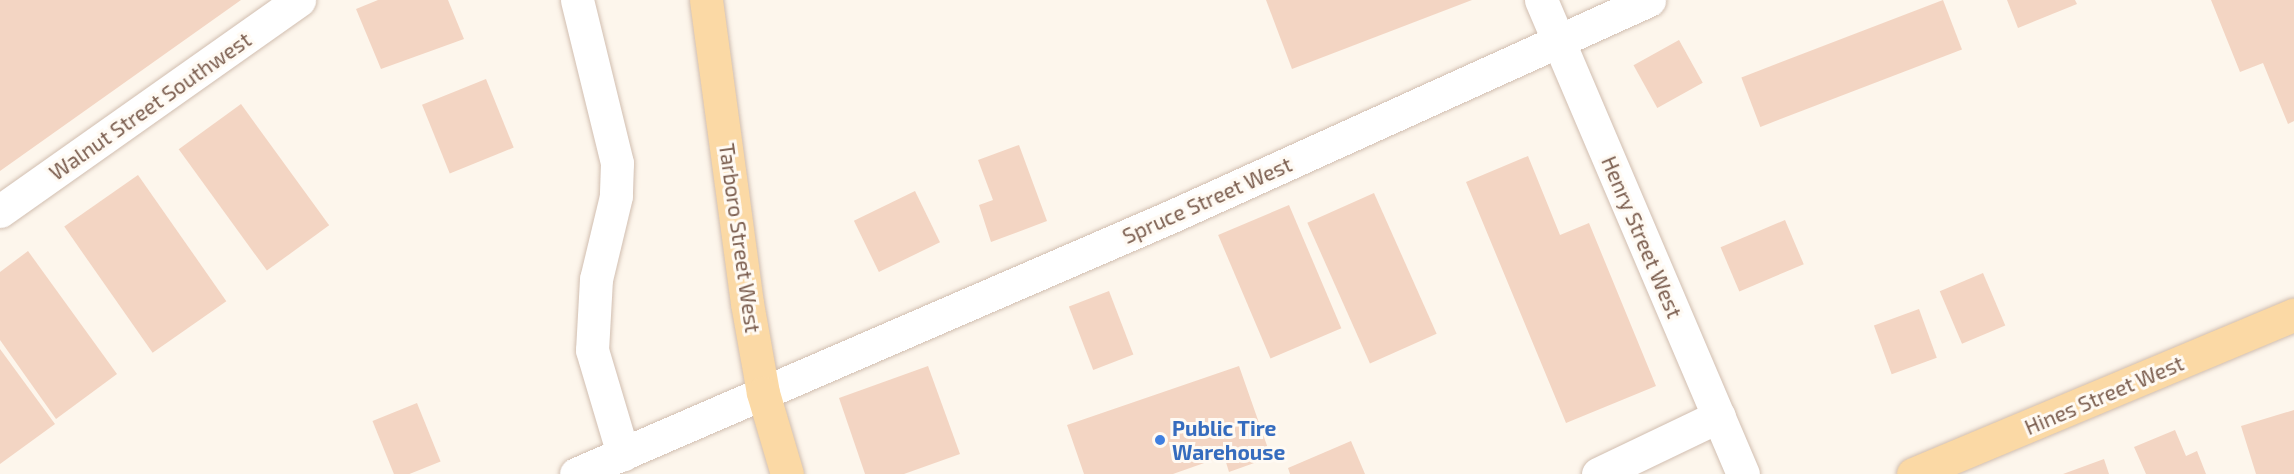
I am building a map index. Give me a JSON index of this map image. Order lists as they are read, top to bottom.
{
  "streets": {
    "main road": ["Tarboro Street West", "Hines Street West"],
    "street": ["Walnut Street Southwest", "Spruce Street West", "Henry Street West"]
  },
  "crossings": [
    ["Spruce Street West", "Henry Street West"],
    ["Spruce Street West", "Tarboro Street West"]
  ],
  "places": ["Public Tire Warehouse"]
}
